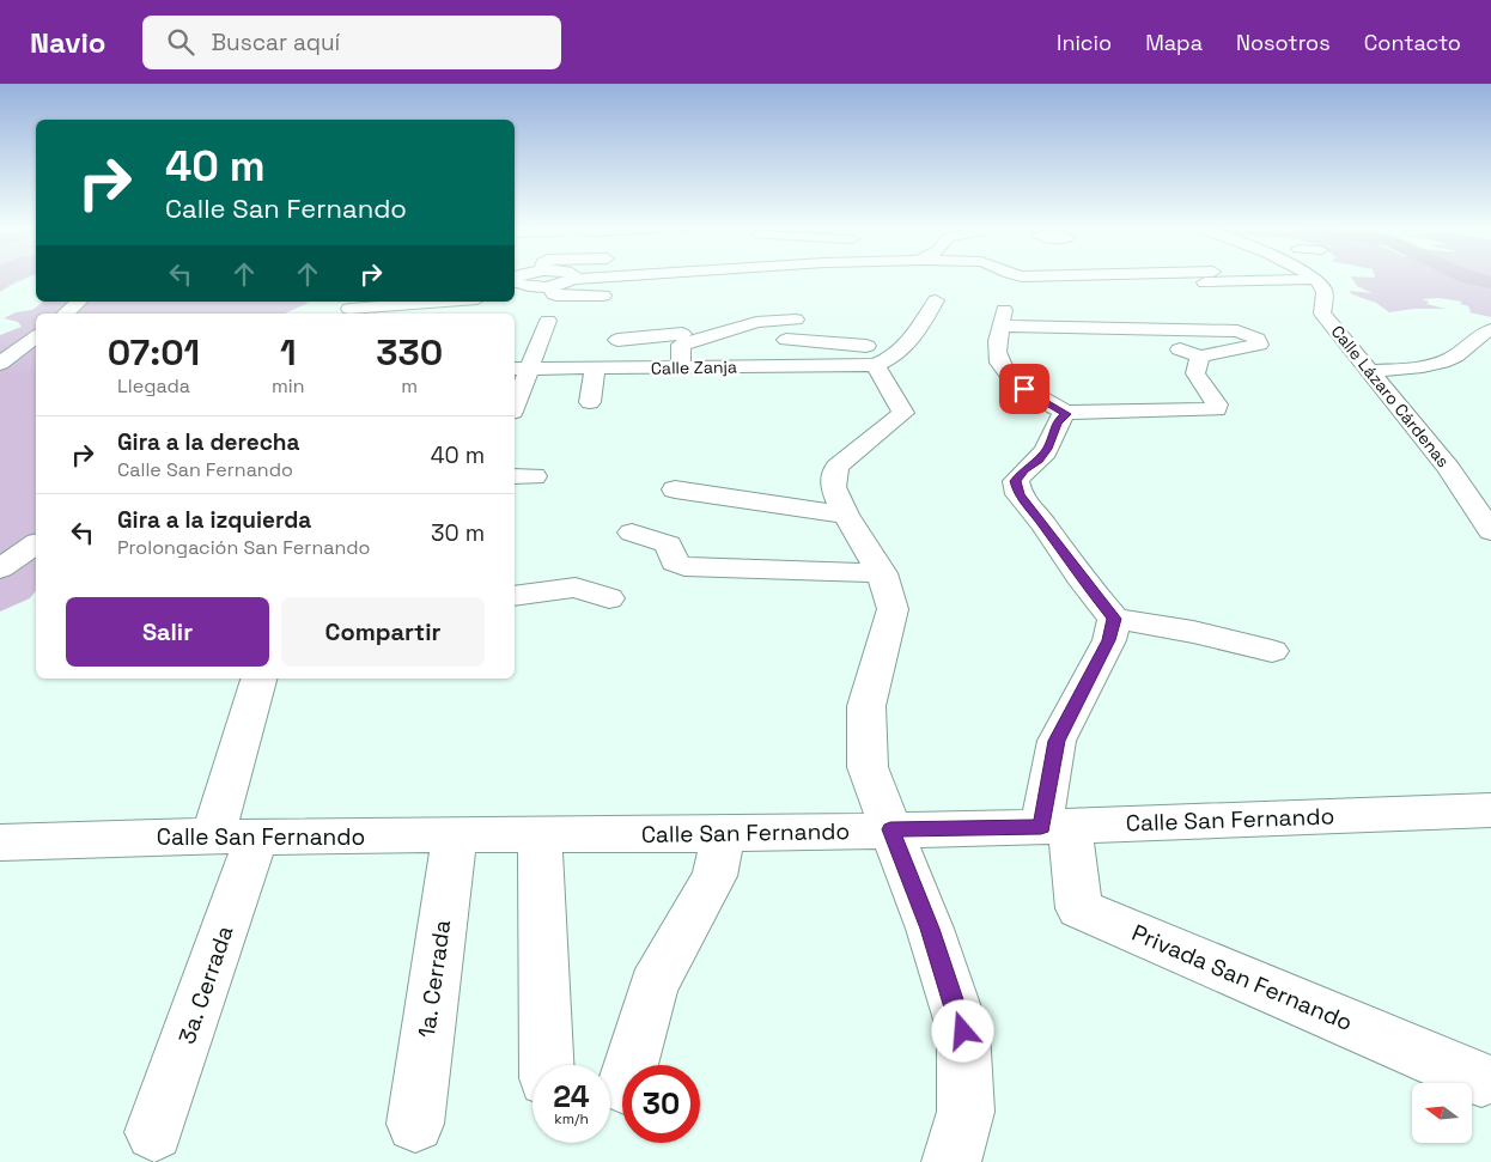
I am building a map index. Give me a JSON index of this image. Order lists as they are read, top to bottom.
{
  "streets": {
    "street": [
      "Calle Zanja",
      "Calle Lázaro Cárdenas",
      "Calle San Fernando",
      "Privada San Fernando",
      "1a. Cerrada",
      "3a. Cerrada"
    ]
  },
  "crossings": [
    ["Calle San Fernando", "Privada San Fernando"],
    ["Calle San Fernando", "1a. Cerrada"],
    ["Calle San Fernando", "3a. Cerrada"]
  ],
  "north": "left",
  "page": {
    "header": "Navio",
    "search": "Buscar aquí",
    "nav": [
      "Inicio",
      "Mapa",
      "Nosotros",
      "Contacto"
    ],
    "turn": ["40 m", "Calle San Fernando"],
    "eta": [
      "07:01",
      "Llegada",
      "1",
      "min",
      "330",
      "m"
    ],
    "list": [
      {
        "name": "Gira a la derecha",
        "note": "Calle San Fernando",
        "value": "40 m"
      },
      {
        "name": "Gira a la izquierda",
        "note": "Prolongación San Fernando",
        "value": "30 m"
      }
    ],
    "buttons": ["Salir", "Compartir"],
    "speed": "24 km/h",
    "limit": "30"
  }
}
